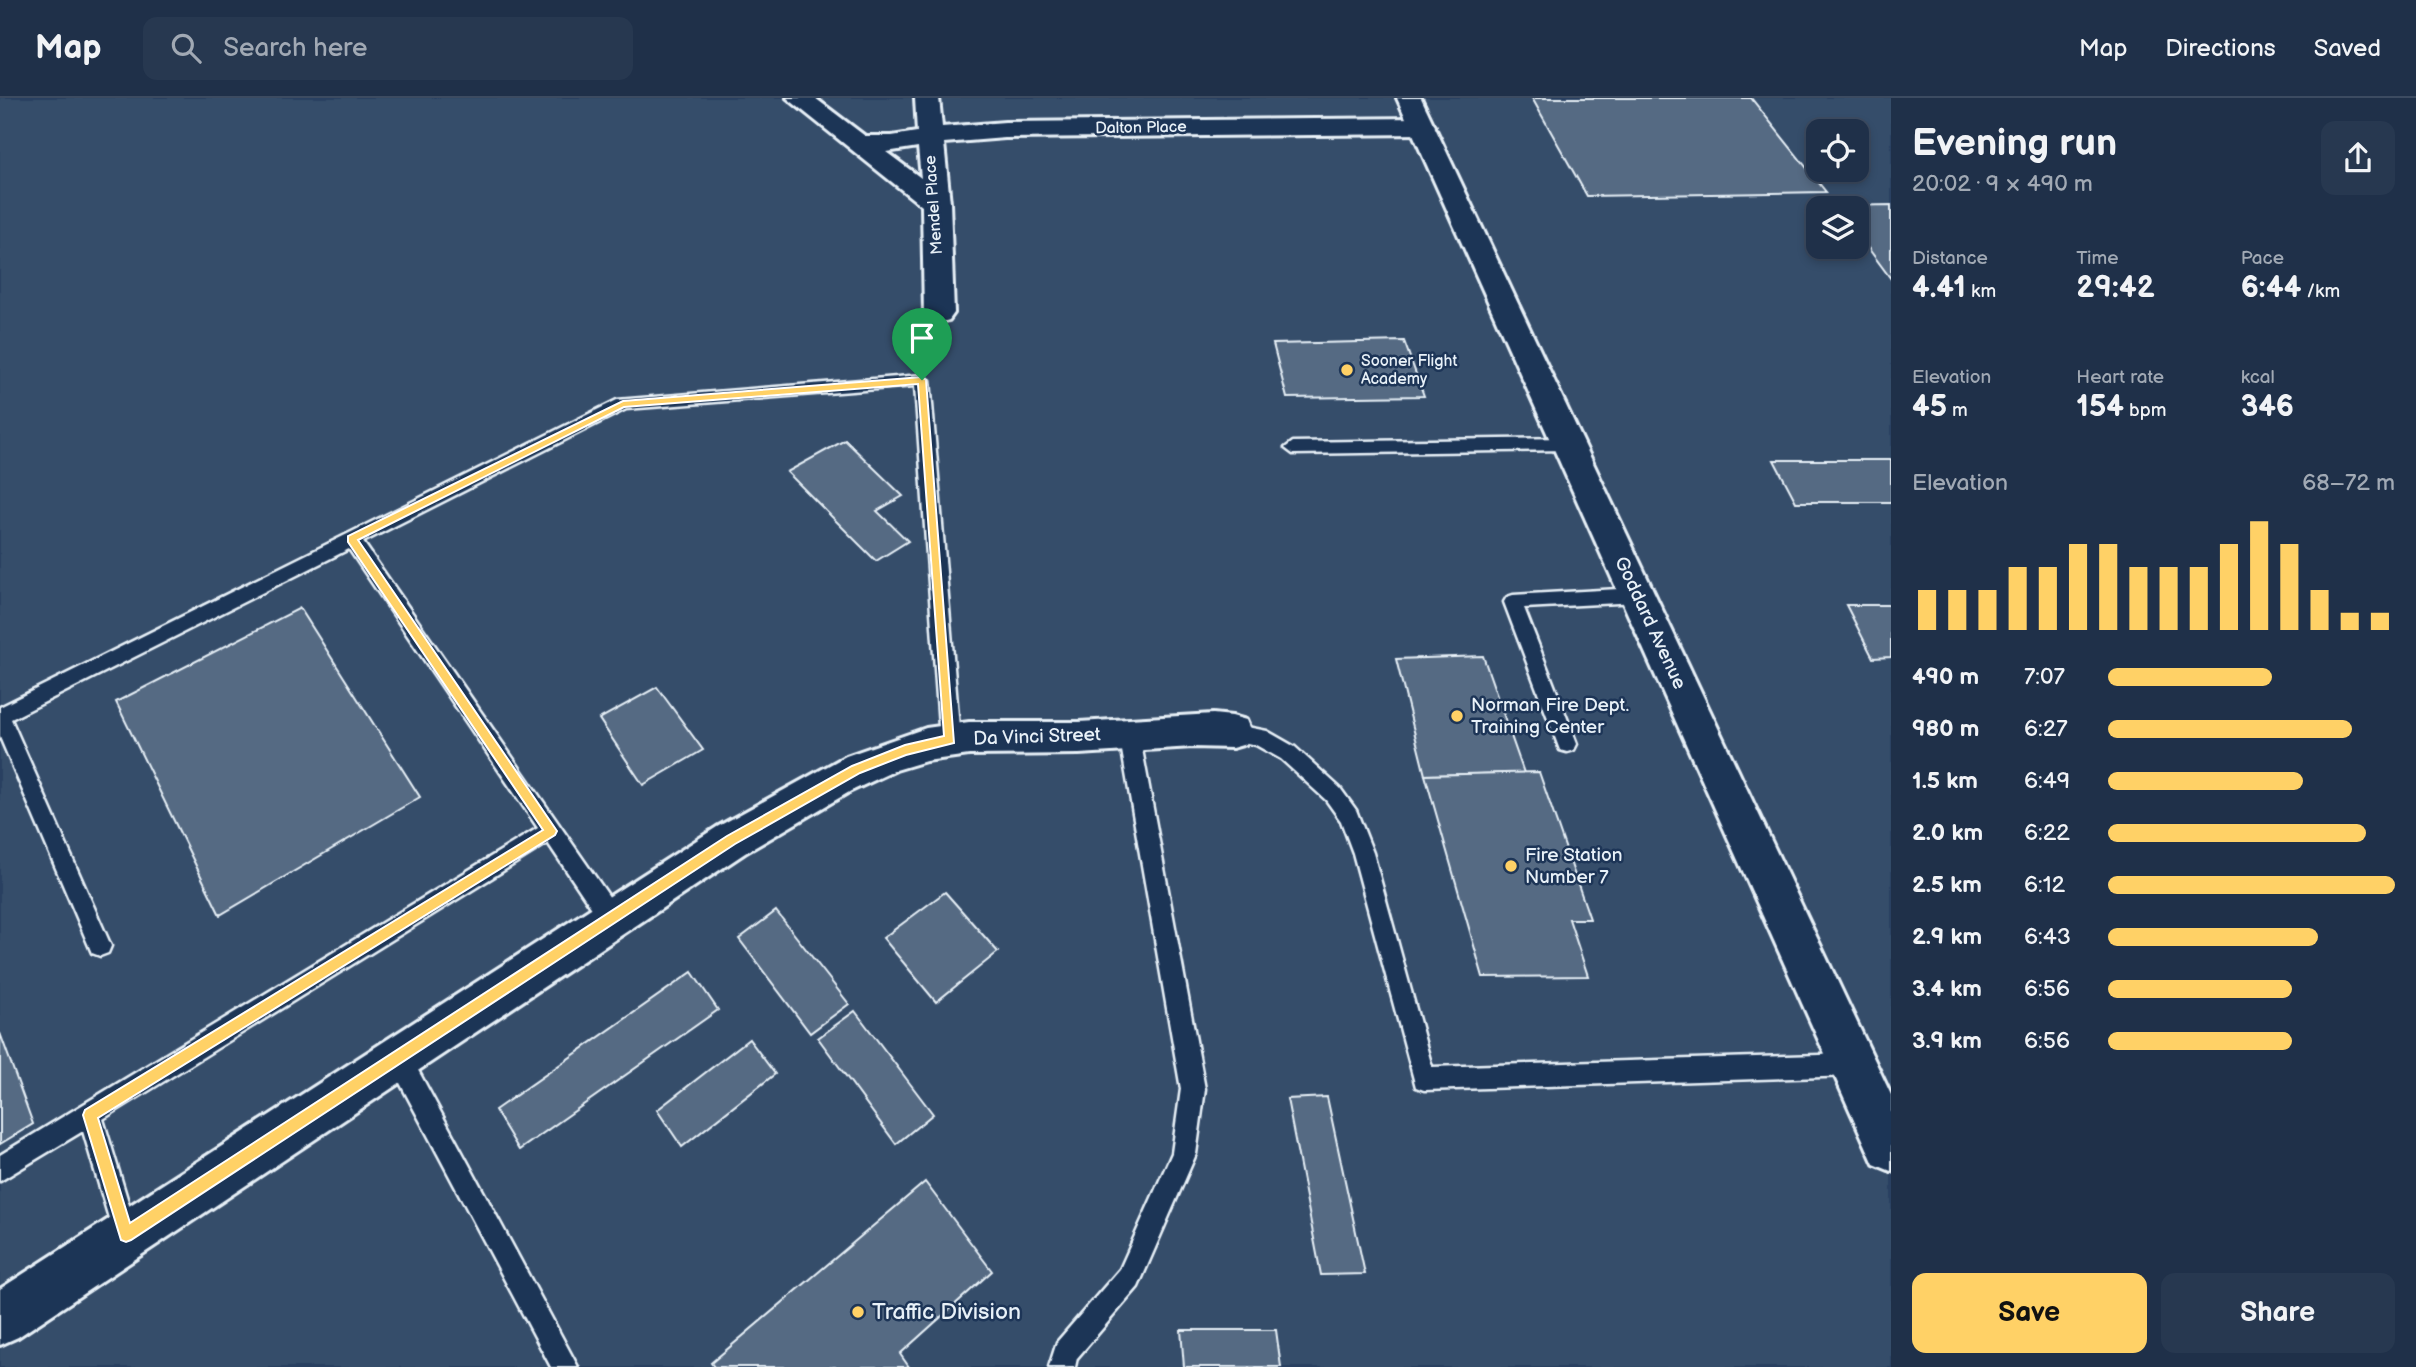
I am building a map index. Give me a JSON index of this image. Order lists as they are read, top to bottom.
{
  "streets": {
    "street": [
      "Dalton Place",
      "Mendel Place",
      "Goddard Avenue",
      "Da Vinci Street"
    ]
  },
  "crossings": [
    ["Dalton Place", "Mendel Place"],
    ["Dalton Place", "Goddard Avenue"]
  ],
  "places": [
    "Sooner Flight Academy",
    "Norman Fire Dept. Training Center",
    "Fire Station Number 7",
    "Traffic Division"
  ],
  "page": {
    "header": "Map",
    "search": "Search here",
    "nav": ["Map", "Directions", "Saved"],
    "heading": ["Evening run", "20:02 · 9 × 490 m"],
    "stats": [
      ["Distance", "4.41 km"],
      ["Time", "29:42"],
      ["Pace", "6:44 /km"],
      ["Elevation", "45 m"],
      ["Heart rate", "154 bpm"],
      ["kcal", "346"]
    ],
    "chart": ["Elevation", "68–72 m"],
    "list": [
      {
        "name": "490 m",
        "note": "7:07"
      },
      {
        "name": "980 m",
        "note": "6:27"
      },
      {
        "name": "1.5 km",
        "note": "6:49"
      },
      {
        "name": "2.0 km",
        "note": "6:22"
      },
      {
        "name": "2.5 km",
        "note": "6:12"
      },
      {
        "name": "2.9 km",
        "note": "6:43"
      },
      {
        "name": "3.4 km",
        "note": "6:56"
      },
      {
        "name": "3.9 km",
        "note": "6:56"
      }
    ],
    "buttons": ["Save", "Share"]
  }
}
